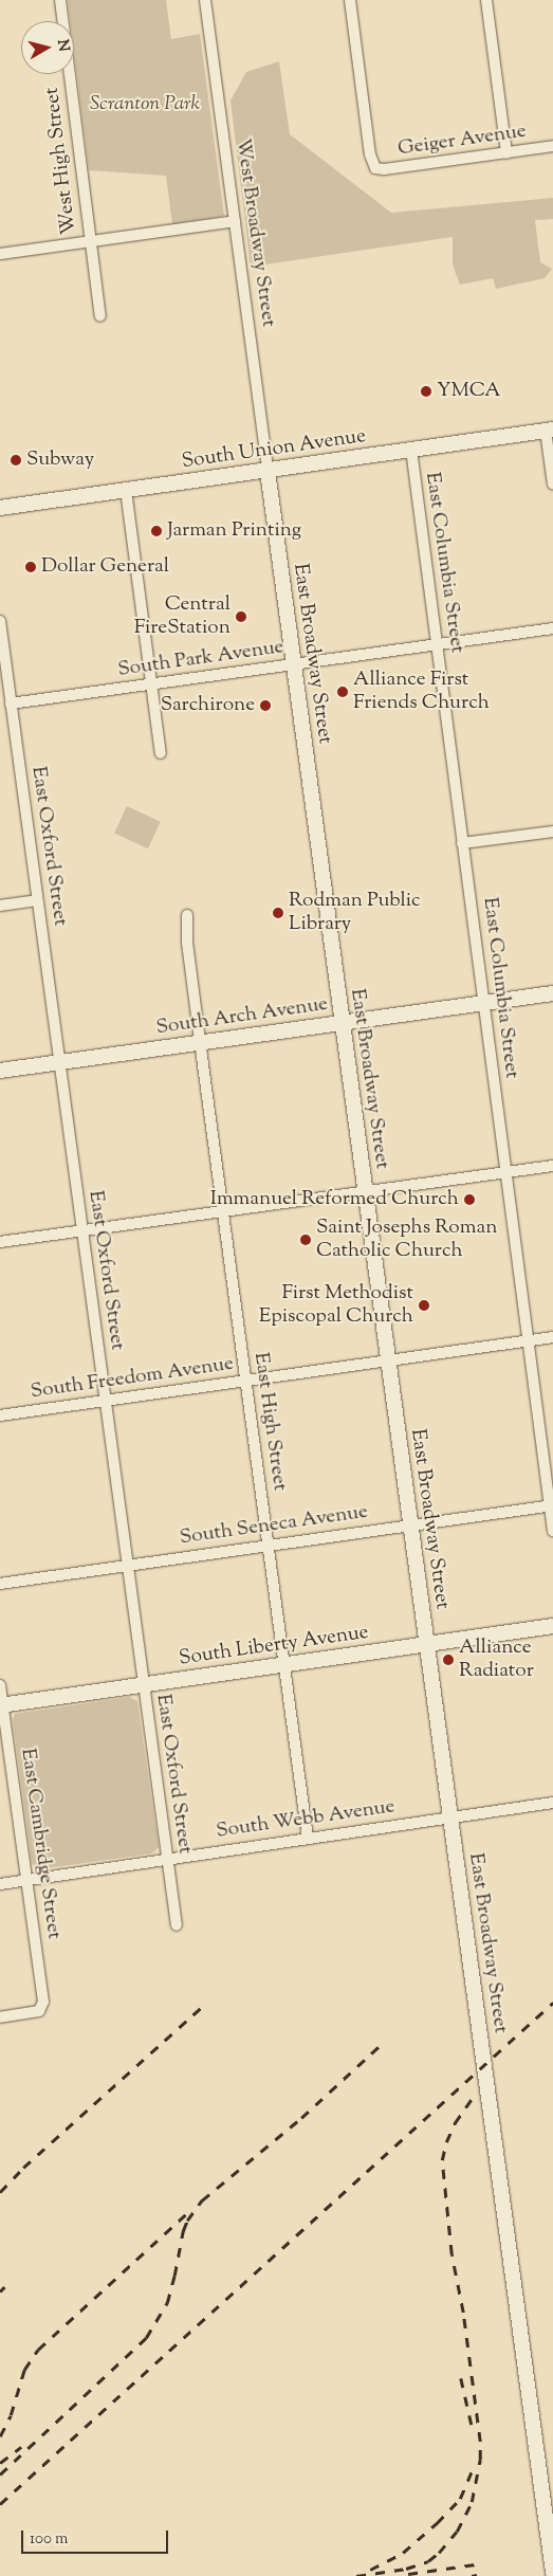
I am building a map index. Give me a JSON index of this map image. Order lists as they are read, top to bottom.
{
  "streets": {
    "street": [
      "Geiger Avenue",
      "West High Street",
      "West Broadway Street",
      "South Union Avenue",
      "East Columbia Street",
      "East Broadway Street",
      "South Park Avenue",
      "East Oxford Street",
      "South Arch Avenue",
      "South Freedom Avenue",
      "East High Street",
      "South Seneca Avenue",
      "South Liberty Avenue",
      "South Webb Avenue",
      "East Cambridge Street"
    ]
  },
  "crossings": [
    ["West Broadway Street", "South Union Avenue"],
    ["West Broadway Street", "East Broadway Street"],
    ["South Union Avenue", "East Columbia Street"],
    ["South Union Avenue", "East Broadway Street"],
    ["East Columbia Street", "South Park Avenue"],
    ["East Columbia Street", "South Arch Avenue"],
    ["East Columbia Street", "South Freedom Avenue"],
    ["East Columbia Street", "South Seneca Avenue"],
    ["East Broadway Street", "South Park Avenue"],
    ["East Broadway Street", "South Arch Avenue"],
    ["East Broadway Street", "South Freedom Avenue"],
    ["East Broadway Street", "South Seneca Avenue"],
    ["East Broadway Street", "South Liberty Avenue"],
    ["East Broadway Street", "South Webb Avenue"],
    ["South Park Avenue", "East Oxford Street"],
    ["East Oxford Street", "South Arch Avenue"],
    ["East Oxford Street", "South Freedom Avenue"],
    ["East Oxford Street", "South Seneca Avenue"],
    ["East Oxford Street", "South Liberty Avenue"],
    ["East Oxford Street", "South Webb Avenue"],
    ["South Arch Avenue", "East High Street"],
    ["South Freedom Avenue", "East High Street"],
    ["East High Street", "South Seneca Avenue"],
    ["East High Street", "South Liberty Avenue"],
    ["East High Street", "South Webb Avenue"],
    ["South Liberty Avenue", "East Cambridge Street"],
    ["South Webb Avenue", "East Cambridge Street"]
  ],
  "parks": ["Scranton Park"],
  "places": [
    "YMCA",
    "Subway",
    "Jarman Printing",
    "Dollar General",
    "Central FireStation",
    "Alliance First Friends Church",
    "Sarchirone",
    "Rodman Public Library",
    "Immanuel Reformed Church",
    "Saint Josephs Roman Catholic Church",
    "First Methodist Episcopal Church",
    "Alliance Radiator"
  ],
  "scale_bar": "100 m",
  "north": "right"
}
